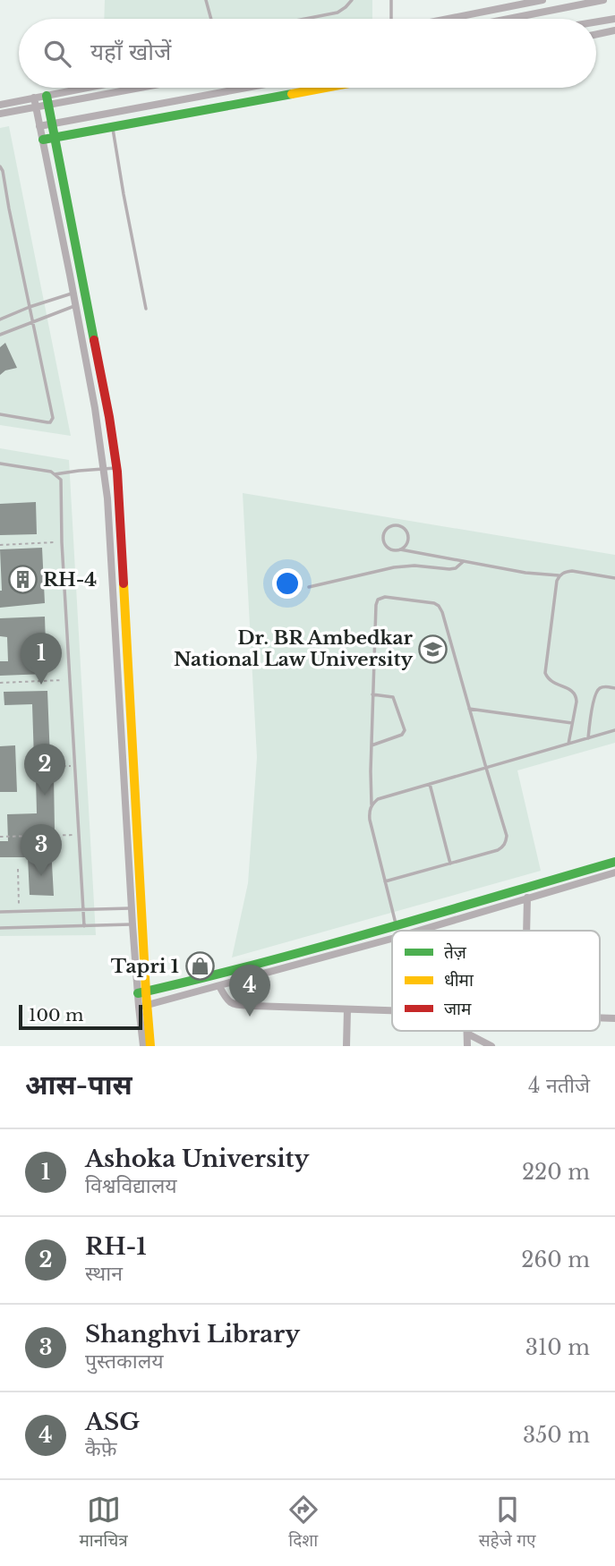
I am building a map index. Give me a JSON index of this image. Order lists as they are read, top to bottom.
{
  "places": {
    "building": ["RH-4"],
    "school or university": ["Dr. BR Ambedkar National Law University"],
    "shop": ["Tapri 1"]
  },
  "legend": ["तेज़", "धीमा", "जाम"],
  "scale_bar": "100 m",
  "page": {
    "search": "यहाँ खोजें",
    "pins": [
      "1",
      "2",
      "3",
      "4"
    ],
    "scale": "100 m",
    "heading": ["आस-पास", "4 नतीजे"],
    "list": [
      {
        "mark": "1",
        "name": "Ashoka University",
        "note": "विश्वविद्यालय",
        "value": "220 m"
      },
      {
        "mark": "2",
        "name": "RH-1",
        "note": "स्थान",
        "value": "260 m"
      },
      {
        "mark": "3",
        "name": "Shanghvi Library",
        "note": "पुस्तकालय",
        "value": "310 m"
      },
      {
        "mark": "4",
        "name": "ASG",
        "note": "कैफ़े",
        "value": "350 m"
      }
    ],
    "nav": ["मानचित्र", "दिशा", "सहेजे गए"]
  }
}
